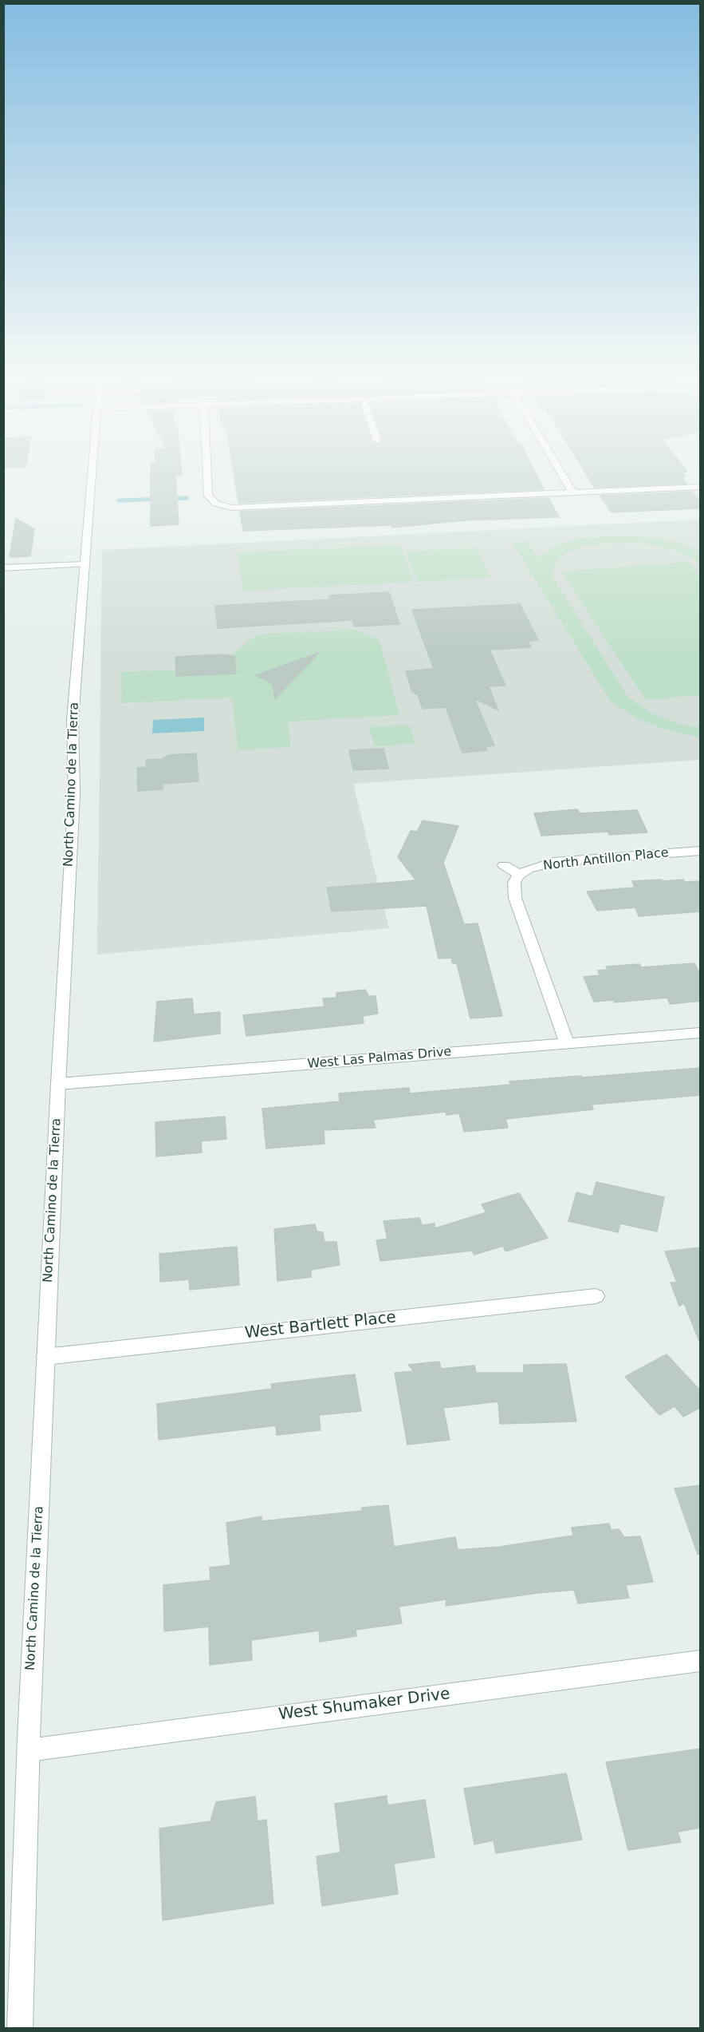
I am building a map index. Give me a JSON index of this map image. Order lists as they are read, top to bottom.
{
  "streets": {
    "street": [
      "North Camino de la Tierra",
      "North Antillon Place",
      "West Las Palmas Drive",
      "West Bartlett Place",
      "West Shumaker Drive"
    ]
  },
  "crossings": [
    ["North Camino de la Tierra", "West Las Palmas Drive"],
    ["North Camino de la Tierra", "West Bartlett Place"],
    ["North Camino de la Tierra", "West Shumaker Drive"]
  ]
}
